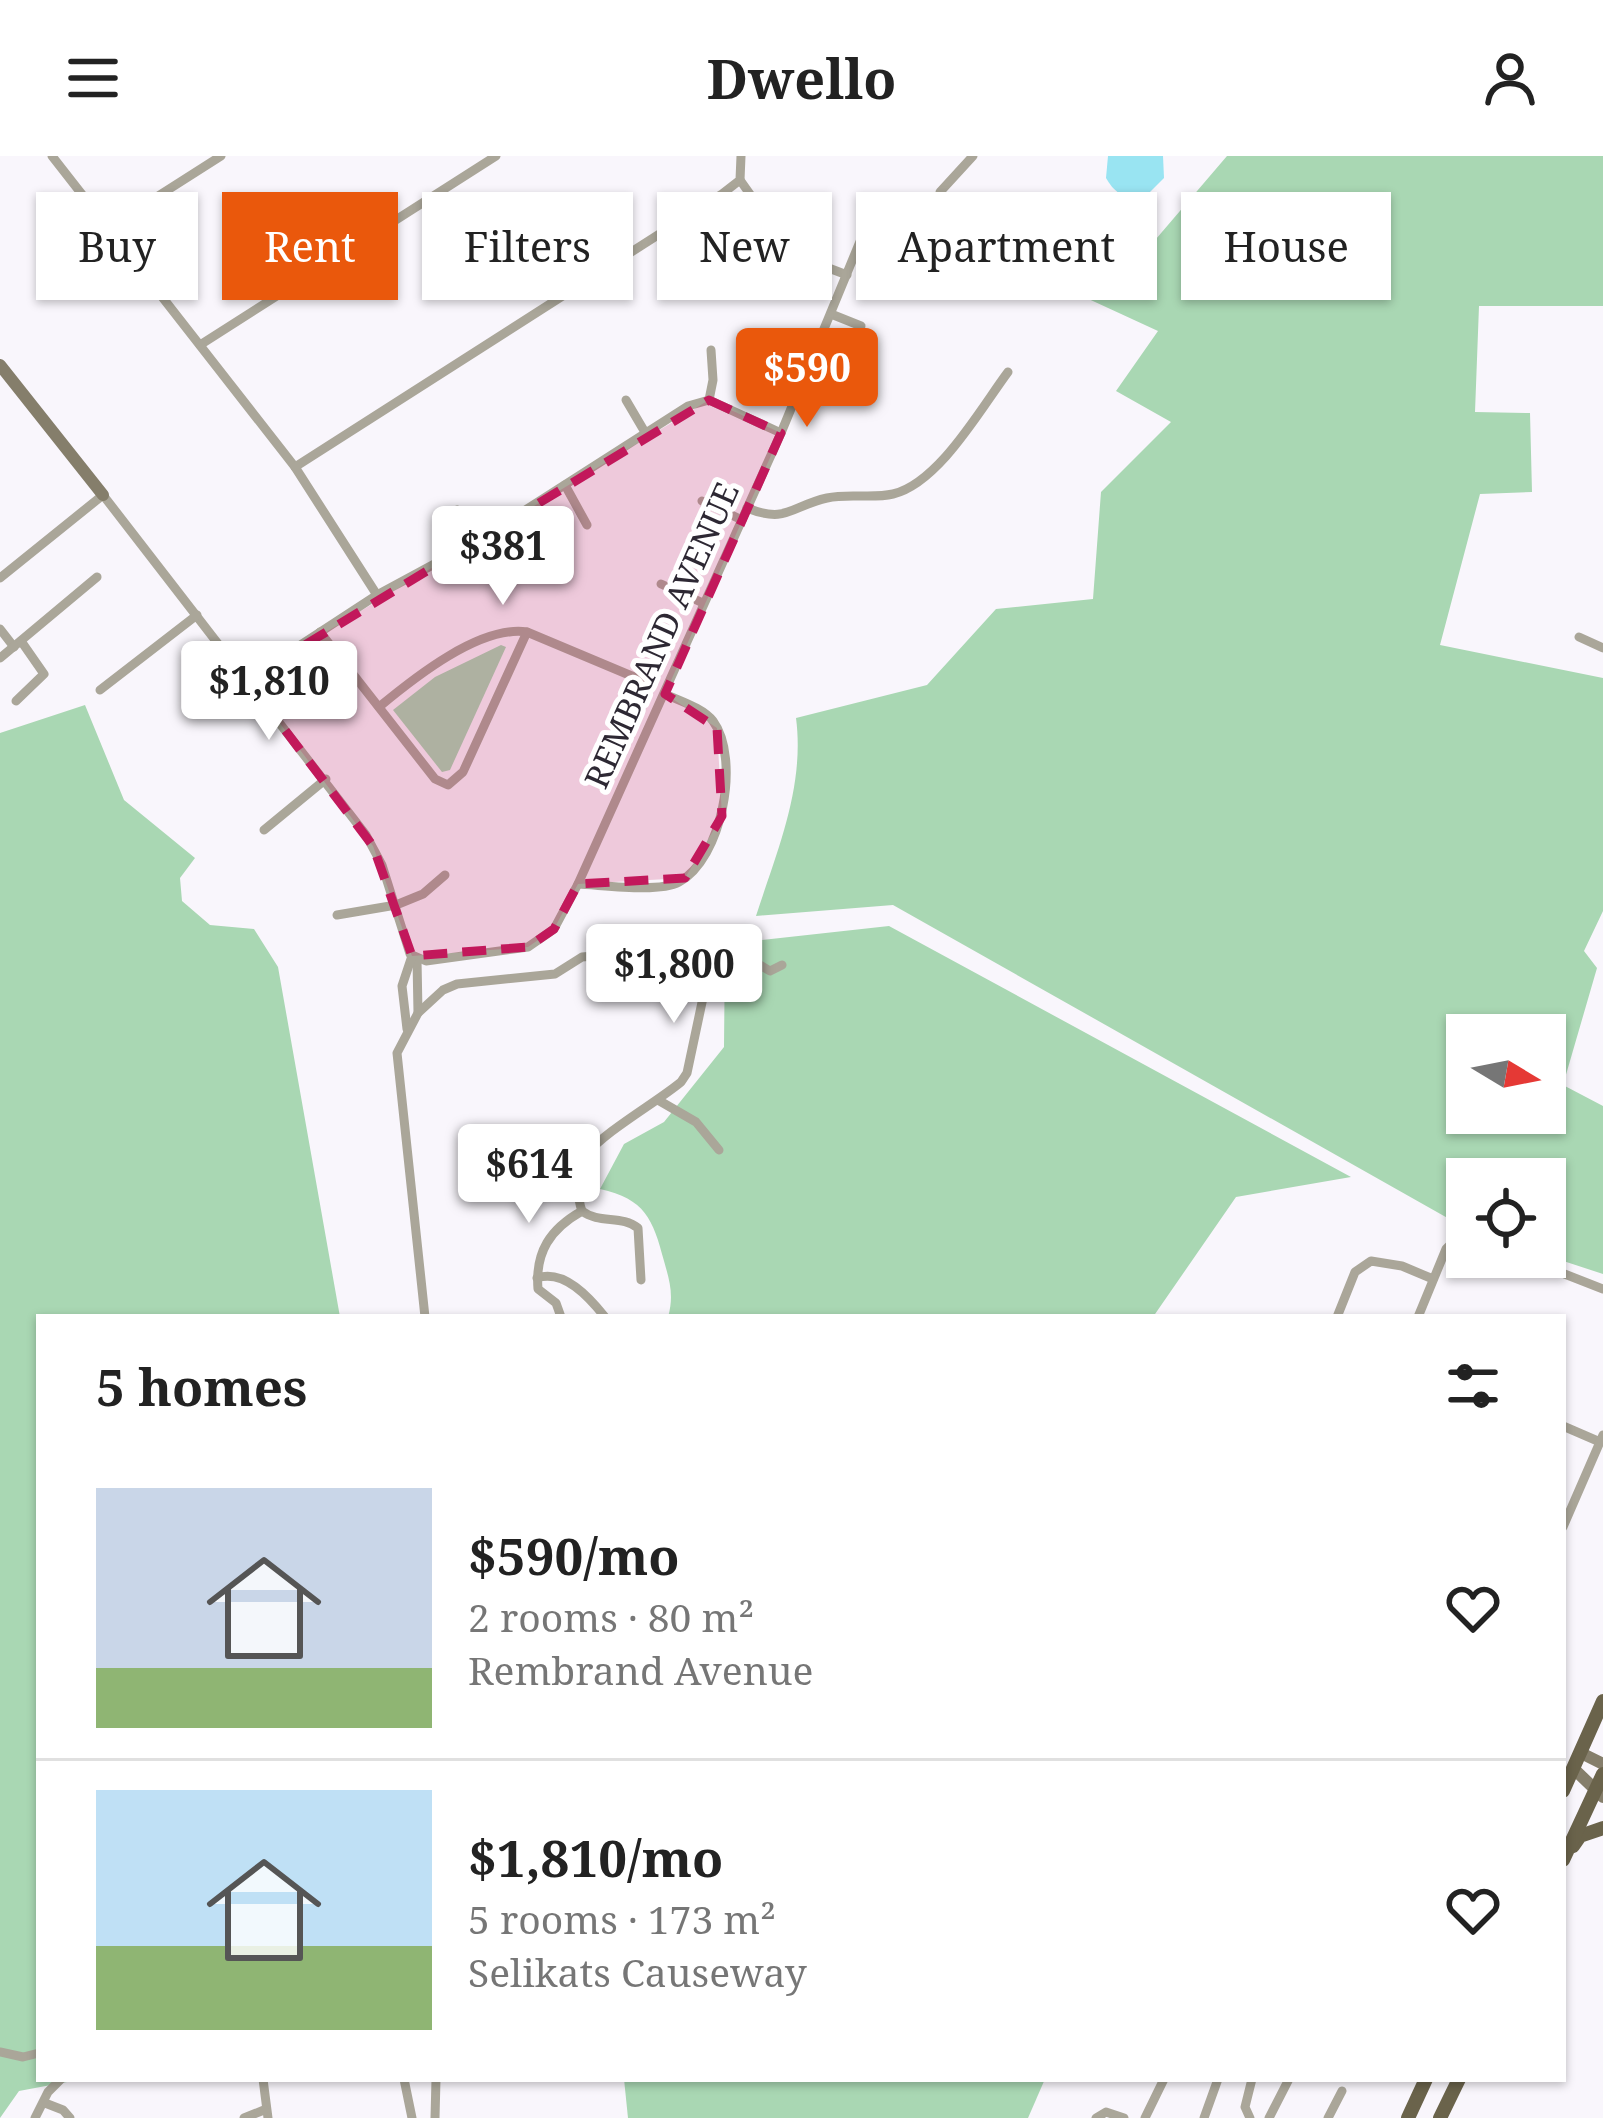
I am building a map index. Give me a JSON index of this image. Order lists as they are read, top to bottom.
{
  "streets": {
    "street": ["REMBRAND AVENUE"]
  },
  "north": "right",
  "page": {
    "header": "Dwello",
    "chip": [
      "Buy",
      "Rent",
      "Filters",
      "New",
      "Apartment",
      "House"
    ],
    "price": [
      "$590",
      "$381",
      "$1,810",
      "$1,800",
      "$614"
    ],
    "heading": "5 homes",
    "list": [
      {
        "name": "$590/mo",
        "note": "2 rooms · 80 m² · Rembrand Avenue"
      },
      {
        "name": "$1,810/mo",
        "note": "5 rooms · 173 m² · Selikats Causeway"
      }
    ]
  }
}
